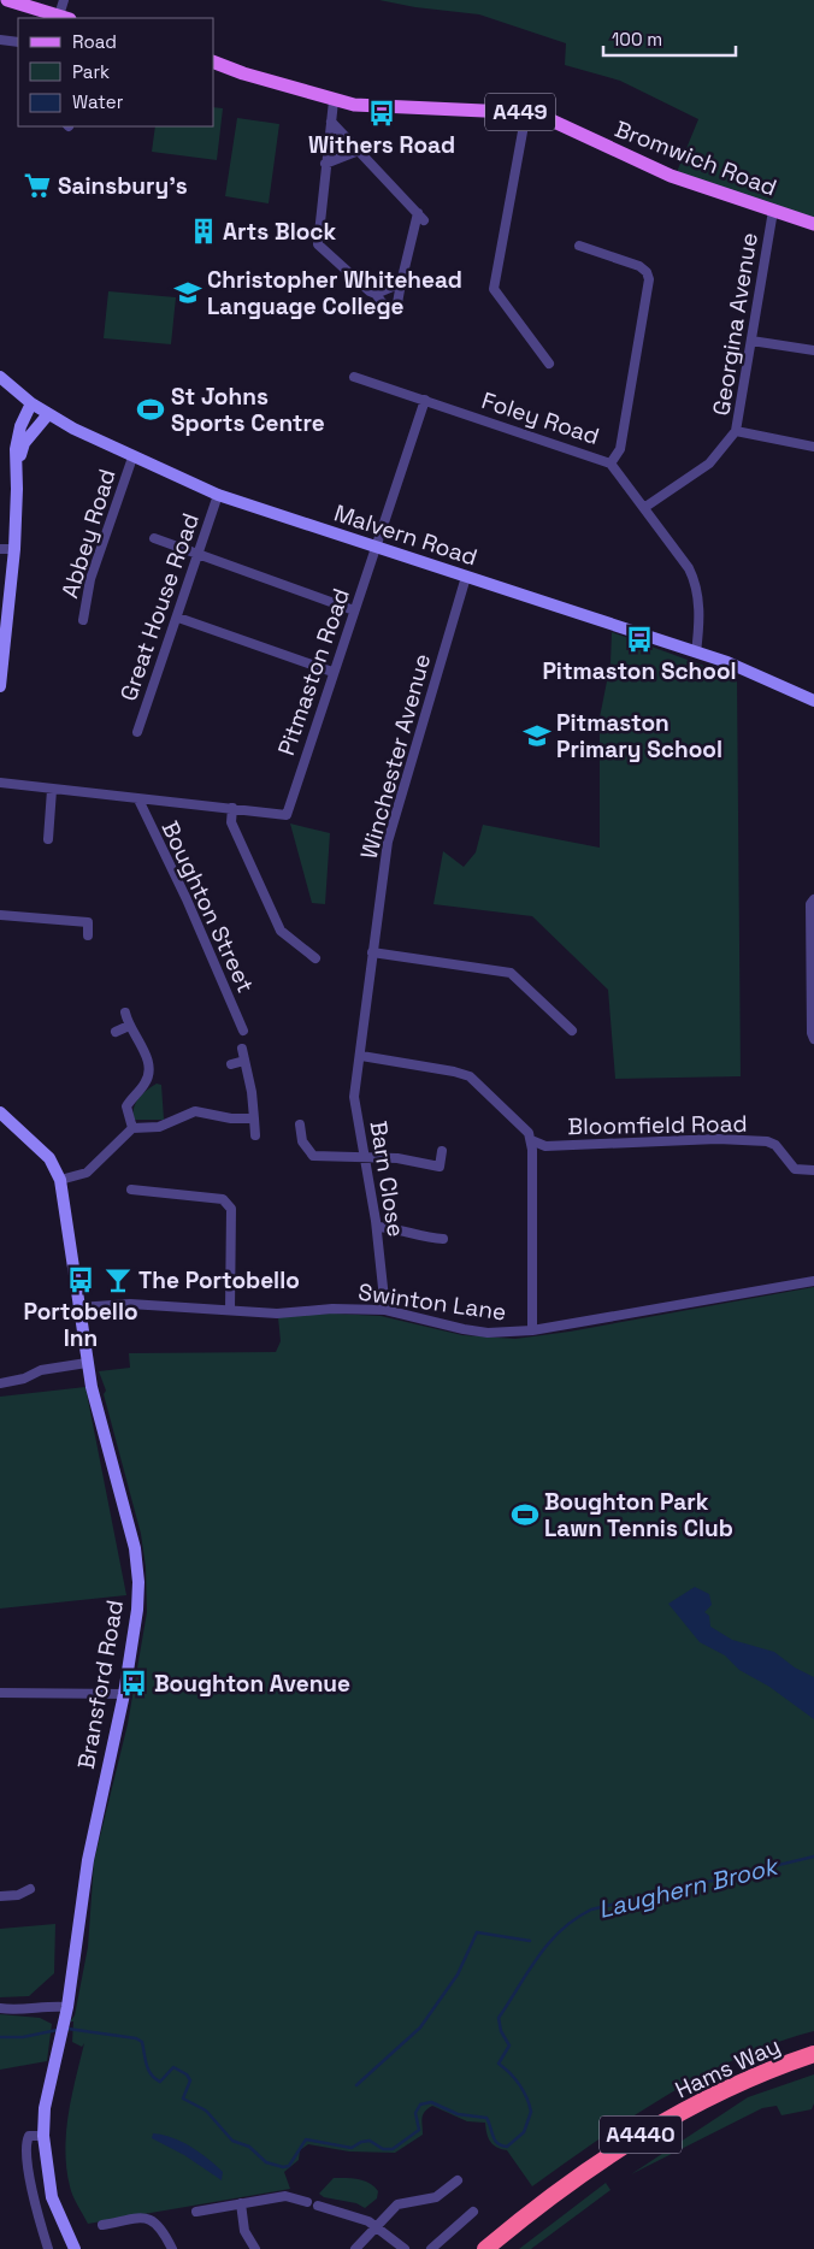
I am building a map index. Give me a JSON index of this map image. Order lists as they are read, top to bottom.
{
  "streets": {
    "highway": ["Hams Way", "A4440"],
    "main road": [
      "A449",
      "Bromwich Road",
      "Malvern Road",
      "Bransford Road"
    ],
    "street": [
      "Georgina Avenue",
      "Foley Road",
      "Abbey Road",
      "Great House Road",
      "Pitmaston Road",
      "Winchester Avenue",
      "Boughton Street",
      "Bloomfield Road",
      "Barn Close",
      "Swinton Lane"
    ]
  },
  "crossings": [
    ["Bromwich Road", "Georgina Avenue"],
    ["Georgina Avenue", "Foley Road"],
    ["Foley Road", "Malvern Road"],
    ["Foley Road", "Pitmaston Road"],
    ["Abbey Road", "Malvern Road"],
    ["Malvern Road", "Great House Road"],
    ["Malvern Road", "Pitmaston Road"],
    ["Malvern Road", "Winchester Avenue"],
    ["Winchester Avenue", "Barn Close"],
    ["Barn Close", "Swinton Lane"],
    ["Swinton Lane", "Bransford Road"]
  ],
  "water": ["Laughern Brook"],
  "places": {
    "bus stop": [
      "Withers Road",
      "Pitmaston School",
      "Portobello Inn",
      "Boughton Avenue"
    ],
    "supermarket": ["Sainsbury's"],
    "building": ["Arts Block"],
    "school or university": ["Christopher Whitehead Language College", "Pitmaston Primary School"],
    "sports": ["St Johns Sports Centre", "Boughton Park Lawn Tennis Club"],
    "bar": ["The Portobello"]
  },
  "legend": ["Road", "Park", "Water"],
  "scale_bar": "100 m"
}
